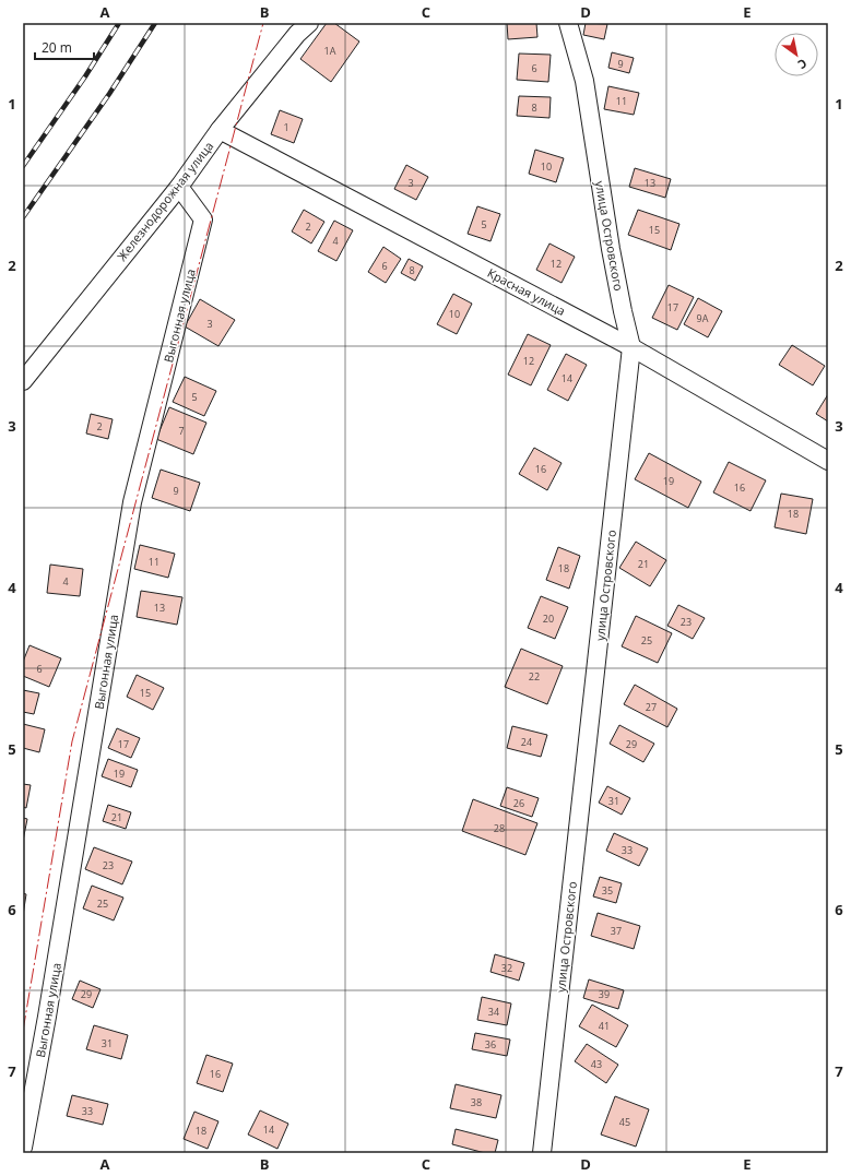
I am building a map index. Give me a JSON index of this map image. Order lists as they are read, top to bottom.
{
  "streets": {
    "street": [
      "Железнодорожная улица",
      "улица Островского",
      "Красная улица",
      "Выгонная улица"
    ]
  },
  "crossings": [
    ["Железнодорожная улица", "Красная улица"],
    ["Железнодорожная улица", "Выгонная улица"],
    ["улица Островского", "Красная улица"]
  ],
  "house_numbers": [
    "1А",
    "9",
    "6",
    "11",
    "8",
    "1",
    "10",
    "3",
    "13",
    "5",
    "2",
    "15",
    "4",
    "12",
    "6",
    "8",
    "17",
    "10",
    "9А",
    "3",
    "12",
    "14",
    "5",
    "2",
    "7",
    "16",
    "19",
    "16",
    "9",
    "18",
    "11",
    "21",
    "18",
    "4",
    "13",
    "20",
    "23",
    "25",
    "6",
    "22",
    "15",
    "27",
    "24",
    "17",
    "29",
    "19",
    "31",
    "26",
    "21",
    "28",
    "33",
    "23",
    "35",
    "25",
    "37",
    "32",
    "29",
    "39",
    "34",
    "41",
    "31",
    "36",
    "43",
    "16",
    "38",
    "33",
    "45",
    "14",
    "18"
  ],
  "scale_bar": "20 m",
  "north": "bottom right",
  "grid": {
    "columns": [
      "A",
      "B",
      "C",
      "D",
      "E"
    ],
    "rows": [
      "1",
      "2",
      "3",
      "4",
      "5",
      "6",
      "7"
    ]
  }
}
